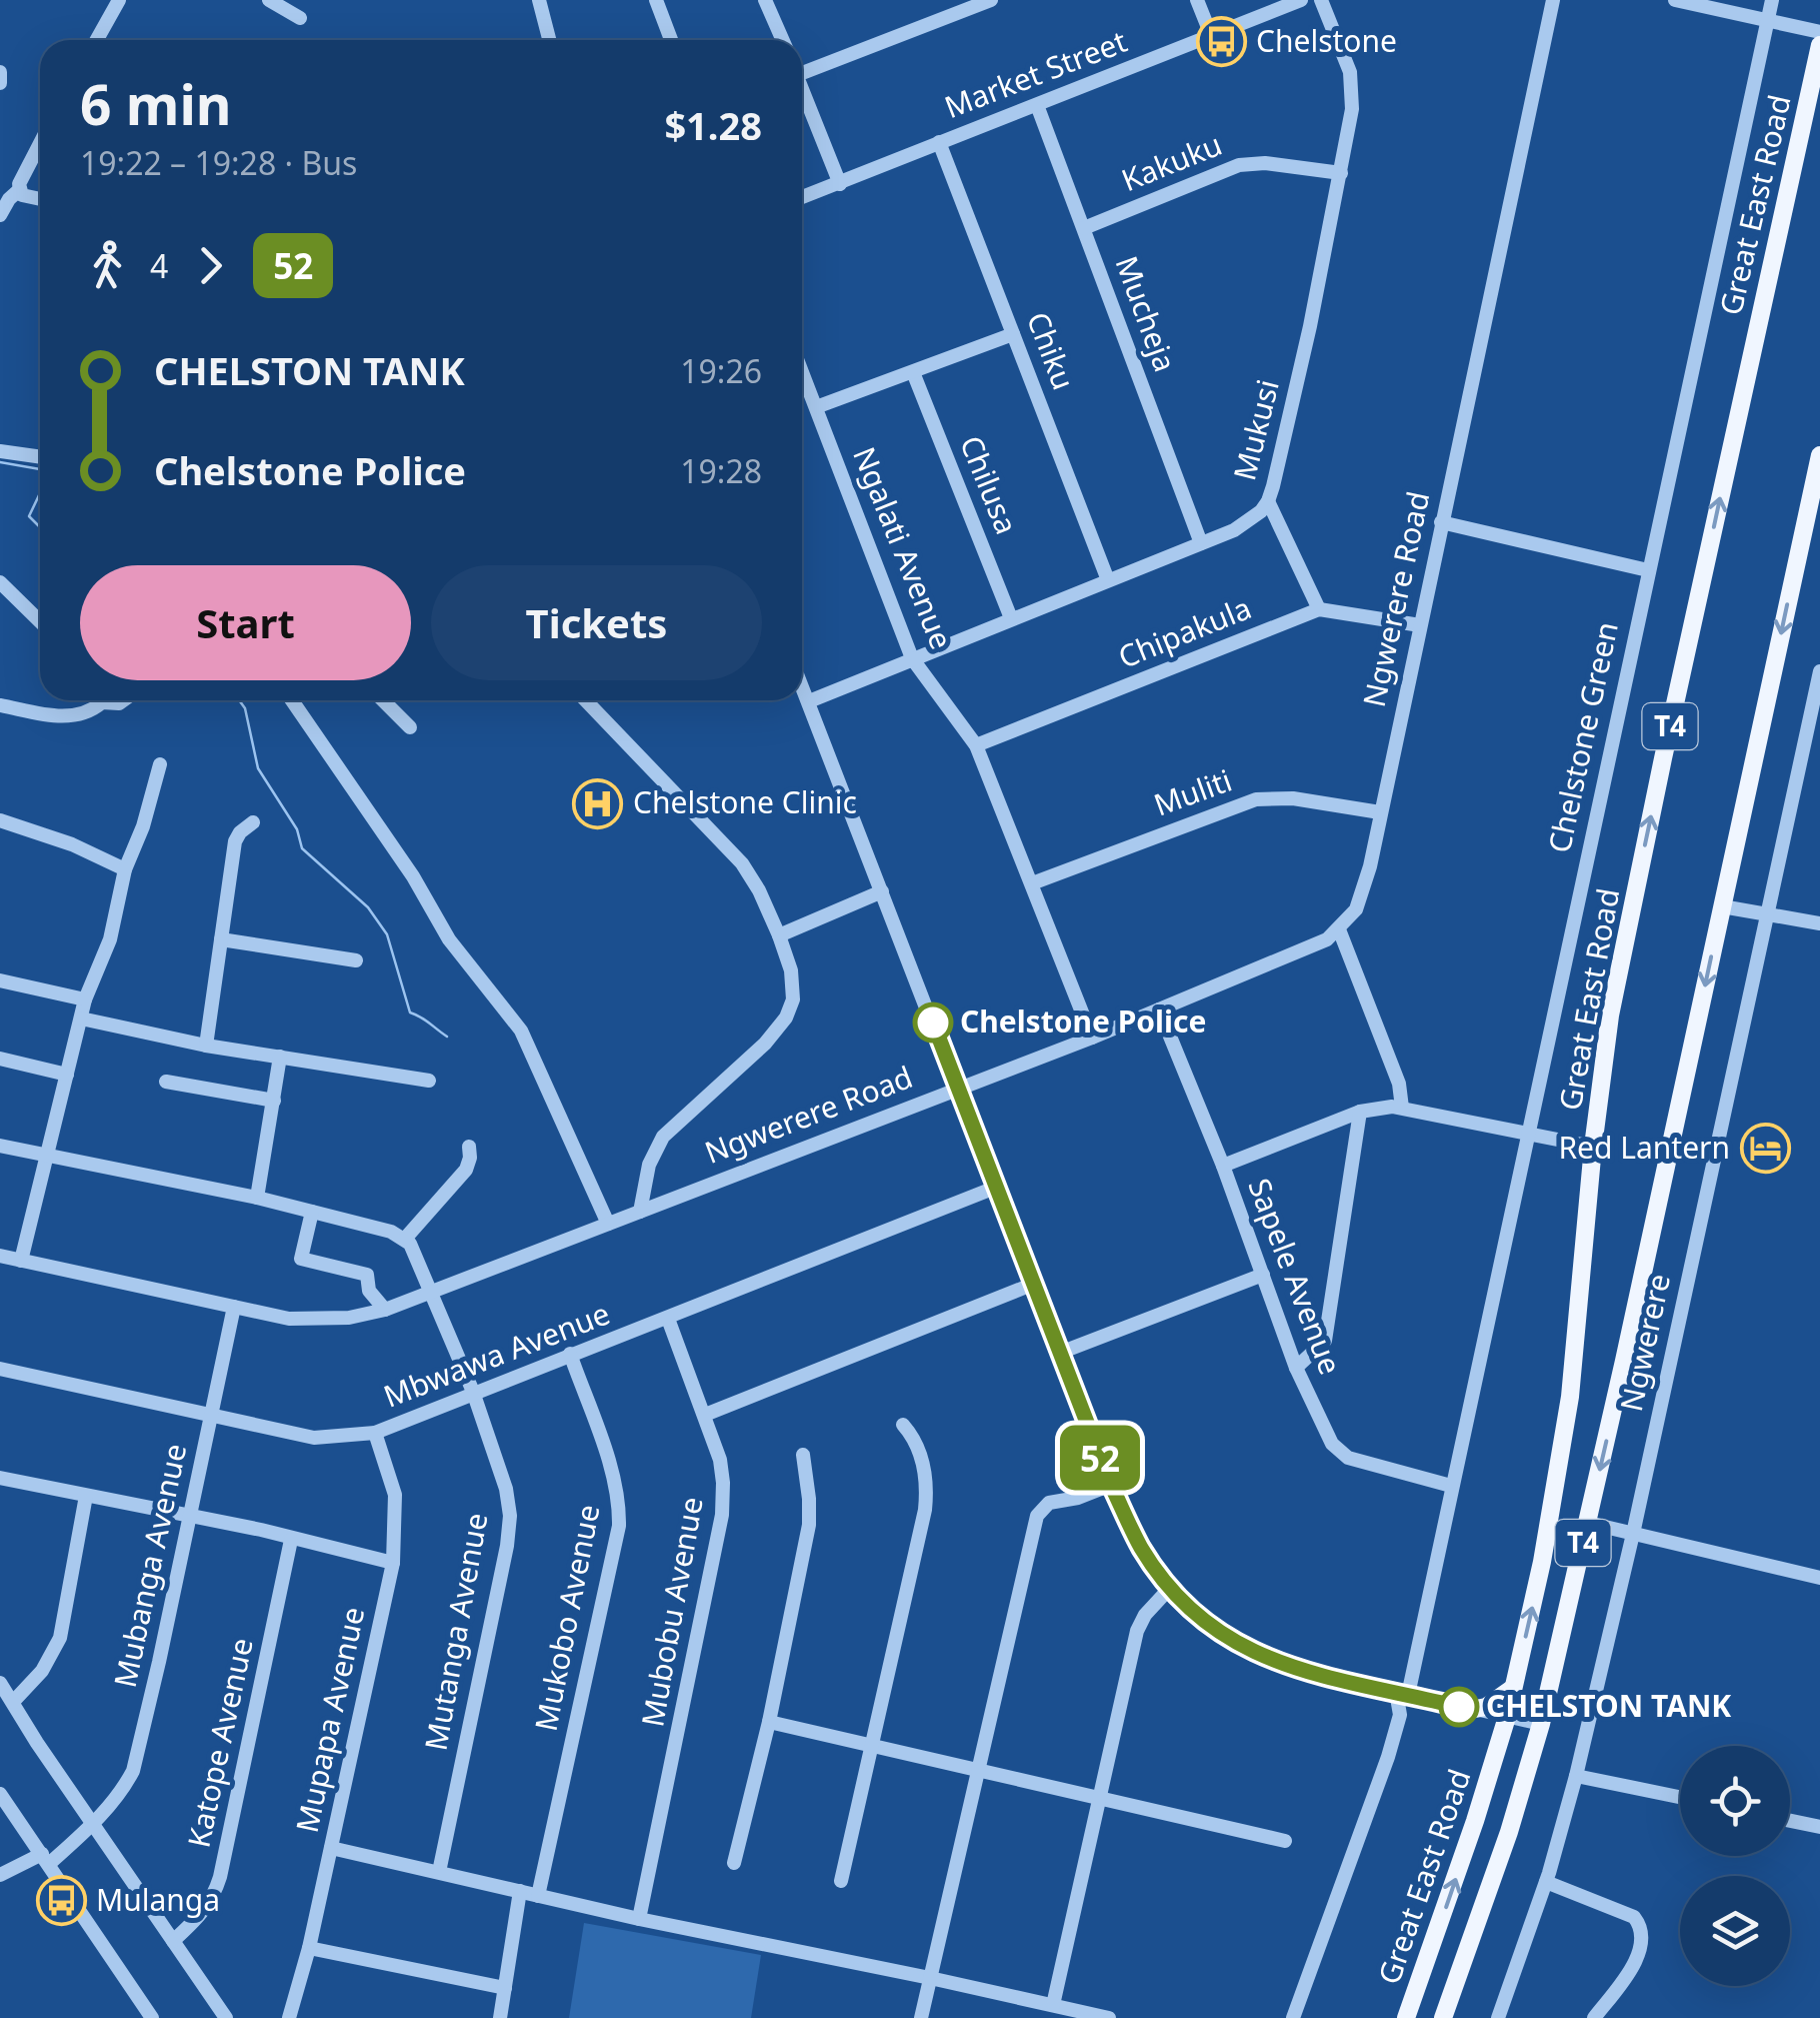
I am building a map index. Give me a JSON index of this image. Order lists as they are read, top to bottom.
{
  "streets": {
    "main road": ["Great East Road", "T4"],
    "street": [
      "Market Street",
      "Kakuku",
      "Mucheja",
      "Chiku",
      "Mukusi",
      "Chilusa",
      "Ngalati Avenue",
      "Ngwerere Road",
      "Chipakula",
      "Chelstone Green",
      "Muliti",
      "Sapele Avenue",
      "Ngwerere",
      "Mbwawa Avenue",
      "Mubanga Avenue",
      "Mubobu Avenue",
      "Mukobo Avenue",
      "Mutanga Avenue",
      "Mupapa Avenue",
      "Katope Avenue"
    ]
  },
  "crossings": [
    ["Market Street", "Mucheja"],
    ["Market Street", "Chiku"],
    ["Kakuku", "Mucheja"],
    ["Kakuku", "Mukusi"],
    ["Mucheja", "Mukusi"],
    ["Chiku", "Mukusi"],
    ["Mukusi", "Chilusa"],
    ["Mukusi", "Ngalati Avenue"],
    ["Ngalati Avenue", "Ngwerere Road"],
    ["Ngalati Avenue", "Chipakula"],
    ["Ngalati Avenue", "Muliti"],
    ["Ngwerere Road", "Muliti"],
    ["Ngwerere Road", "Sapele Avenue"],
    ["Ngwerere Road", "Mubanga Avenue"],
    ["Ngwerere Road", "Mutanga Avenue"],
    ["Chelstone Green", "Sapele Avenue"],
    ["Mbwawa Avenue", "Mubanga Avenue"],
    ["Mbwawa Avenue", "Mubobu Avenue"],
    ["Mbwawa Avenue", "Mukobo Avenue"],
    ["Mbwawa Avenue", "Mutanga Avenue"],
    ["Mbwawa Avenue", "Mupapa Avenue"]
  ],
  "places": {
    "bus stop": ["Chelstone", "Mulanga"],
    "hospital": ["Chelstone Clinic"],
    "other": ["Chelstone Police", "CHELSTON TANK"],
    "hotel": ["Red Lantern"]
  },
  "lines": ["bus line 52"],
  "page": {
    "on_map": "52",
    "heading": ["6 min", "19:22 – 19:28 · Bus", "$1.28"],
    "legs": ["4", "52"],
    "list": [
      {
        "name": "CHELSTON TANK",
        "value": "19:26"
      },
      {
        "name": "Chelstone Police",
        "value": "19:28"
      }
    ],
    "buttons": ["Start", "Tickets"]
  }
}
